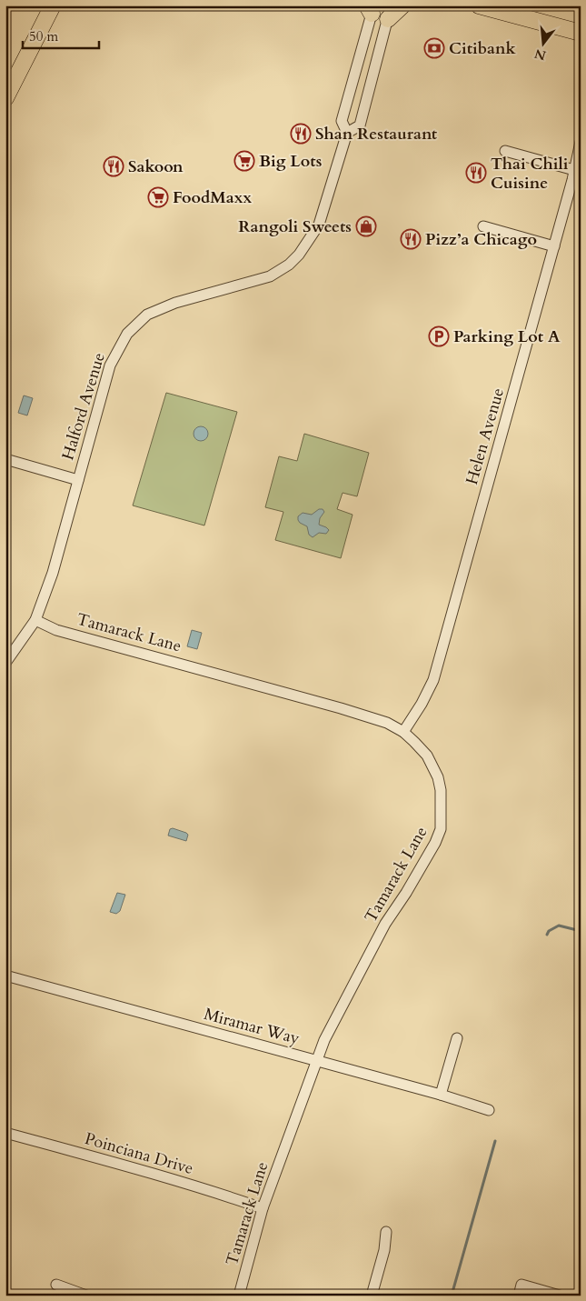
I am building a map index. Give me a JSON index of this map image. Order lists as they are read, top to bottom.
{
  "streets": {
    "street": [
      "Halford Avenue",
      "Helen Avenue",
      "Tamarack Lane",
      "Miramar Way",
      "Poinciana Drive"
    ]
  },
  "crossings": [
    ["Halford Avenue", "Tamarack Lane"],
    ["Helen Avenue", "Tamarack Lane"],
    ["Tamarack Lane", "Miramar Way"],
    ["Tamarack Lane", "Poinciana Drive"]
  ],
  "places": {
    "bank": ["Citibank"],
    "restaurant": [
      "Shan Restaurant",
      "Sakoon",
      "Thai Chili Cuisine",
      "Pizz’a Chicago"
    ],
    "supermarket": ["Big Lots", "FoodMaxx"],
    "shop": ["Rangoli Sweets"],
    "parking": ["Parking Lot A"]
  },
  "scale_bar": "50 m",
  "north": "bottom"
}
